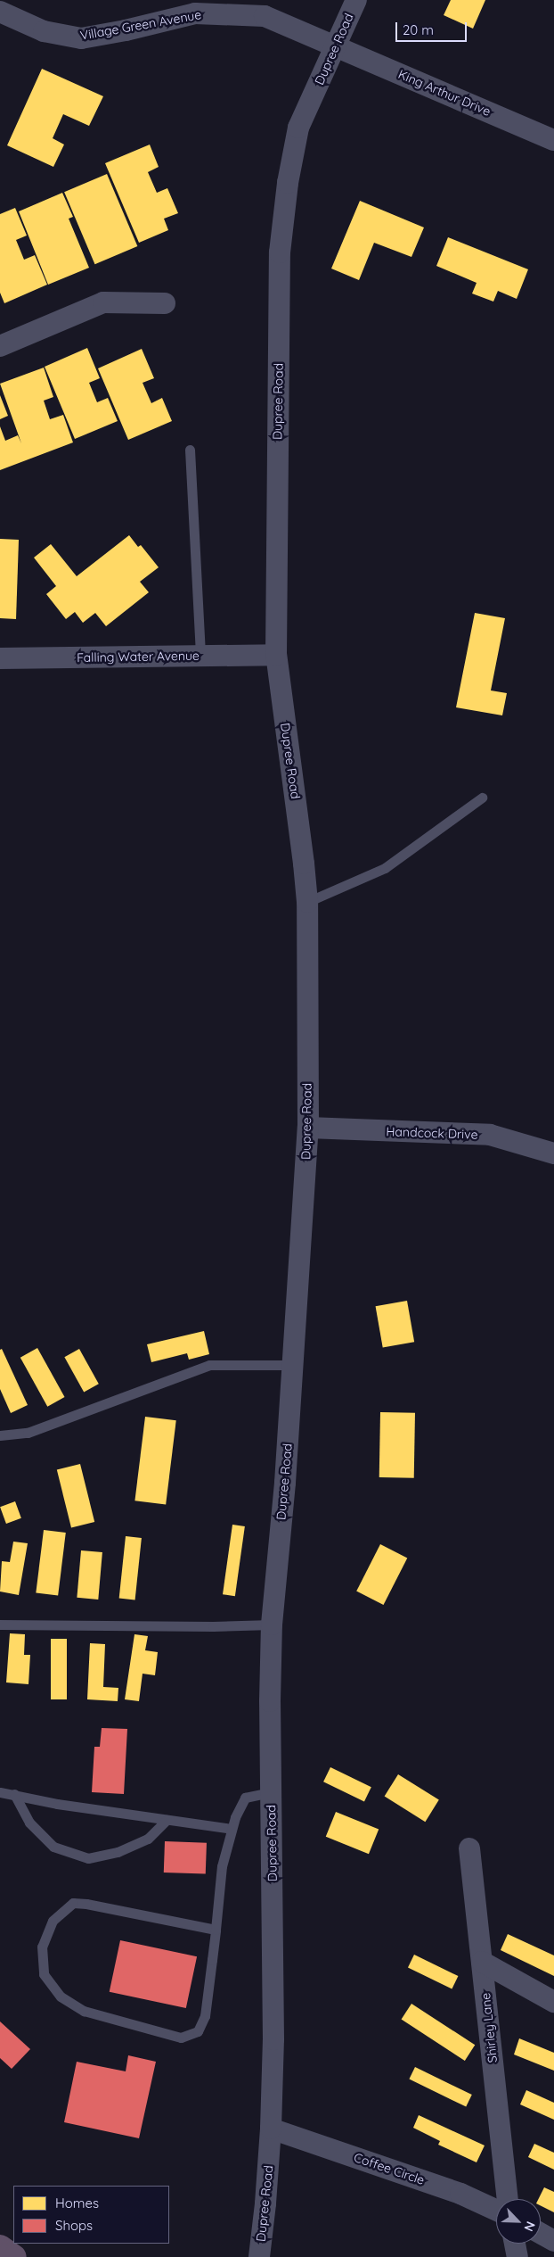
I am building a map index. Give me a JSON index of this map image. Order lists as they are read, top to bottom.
{
  "streets": {
    "street": [
      "Village Green Avenue",
      "Dupree Road",
      "King Arthur Drive",
      "Falling Water Avenue",
      "Handcock Drive",
      "Shirley Lane",
      "Coffee Circle"
    ]
  },
  "crossings": [
    ["Village Green Avenue", "Dupree Road"],
    ["Village Green Avenue", "King Arthur Drive"],
    ["Dupree Road", "King Arthur Drive"],
    ["Dupree Road", "Falling Water Avenue"],
    ["Dupree Road", "Handcock Drive"],
    ["Dupree Road", "Coffee Circle"]
  ],
  "legend": ["Homes", "Shops"],
  "scale_bar": "20 m",
  "north": "bottom right"
}
